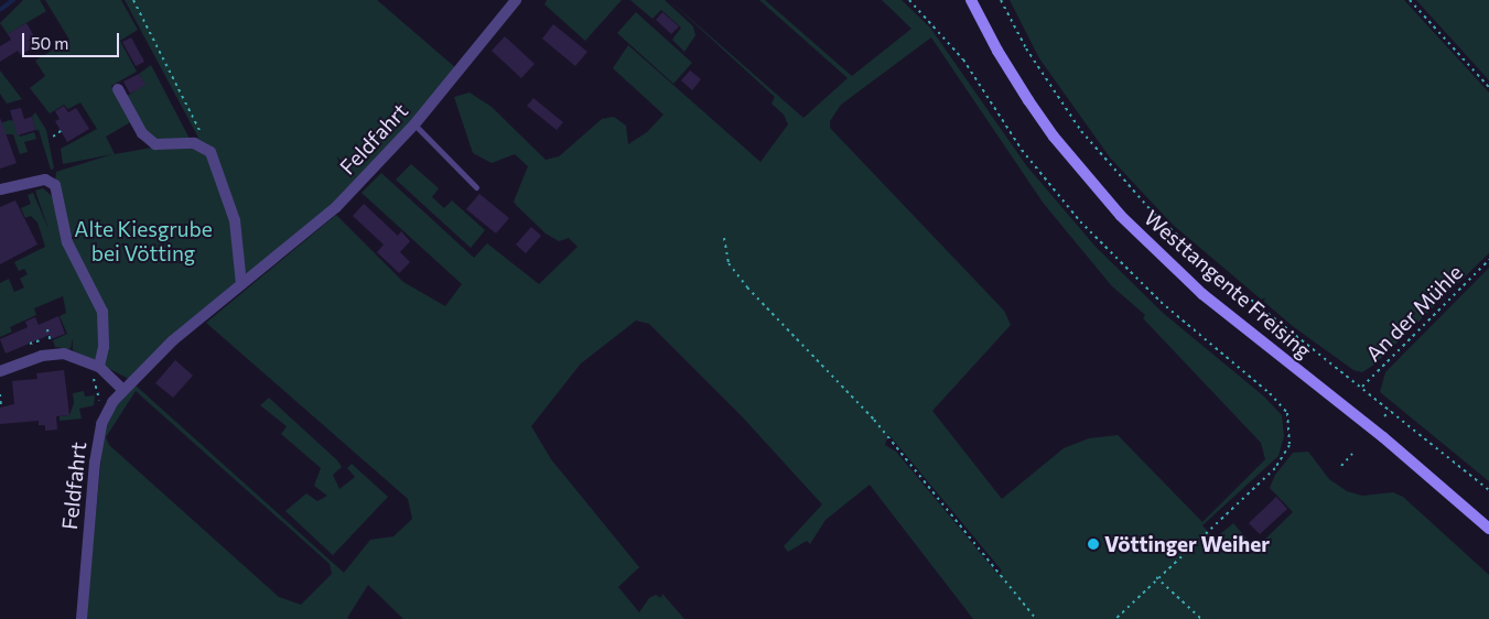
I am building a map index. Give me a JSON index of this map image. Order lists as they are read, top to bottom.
{
  "streets": {
    "main road": ["Westtangente Freising"],
    "street": ["Feldfahrt"],
    "path": ["An der Mühle"]
  },
  "parks": ["Alte Kiesgrube bei Vötting"],
  "places": ["Vöttinger Weiher"],
  "scale_bar": "50 m"
}
